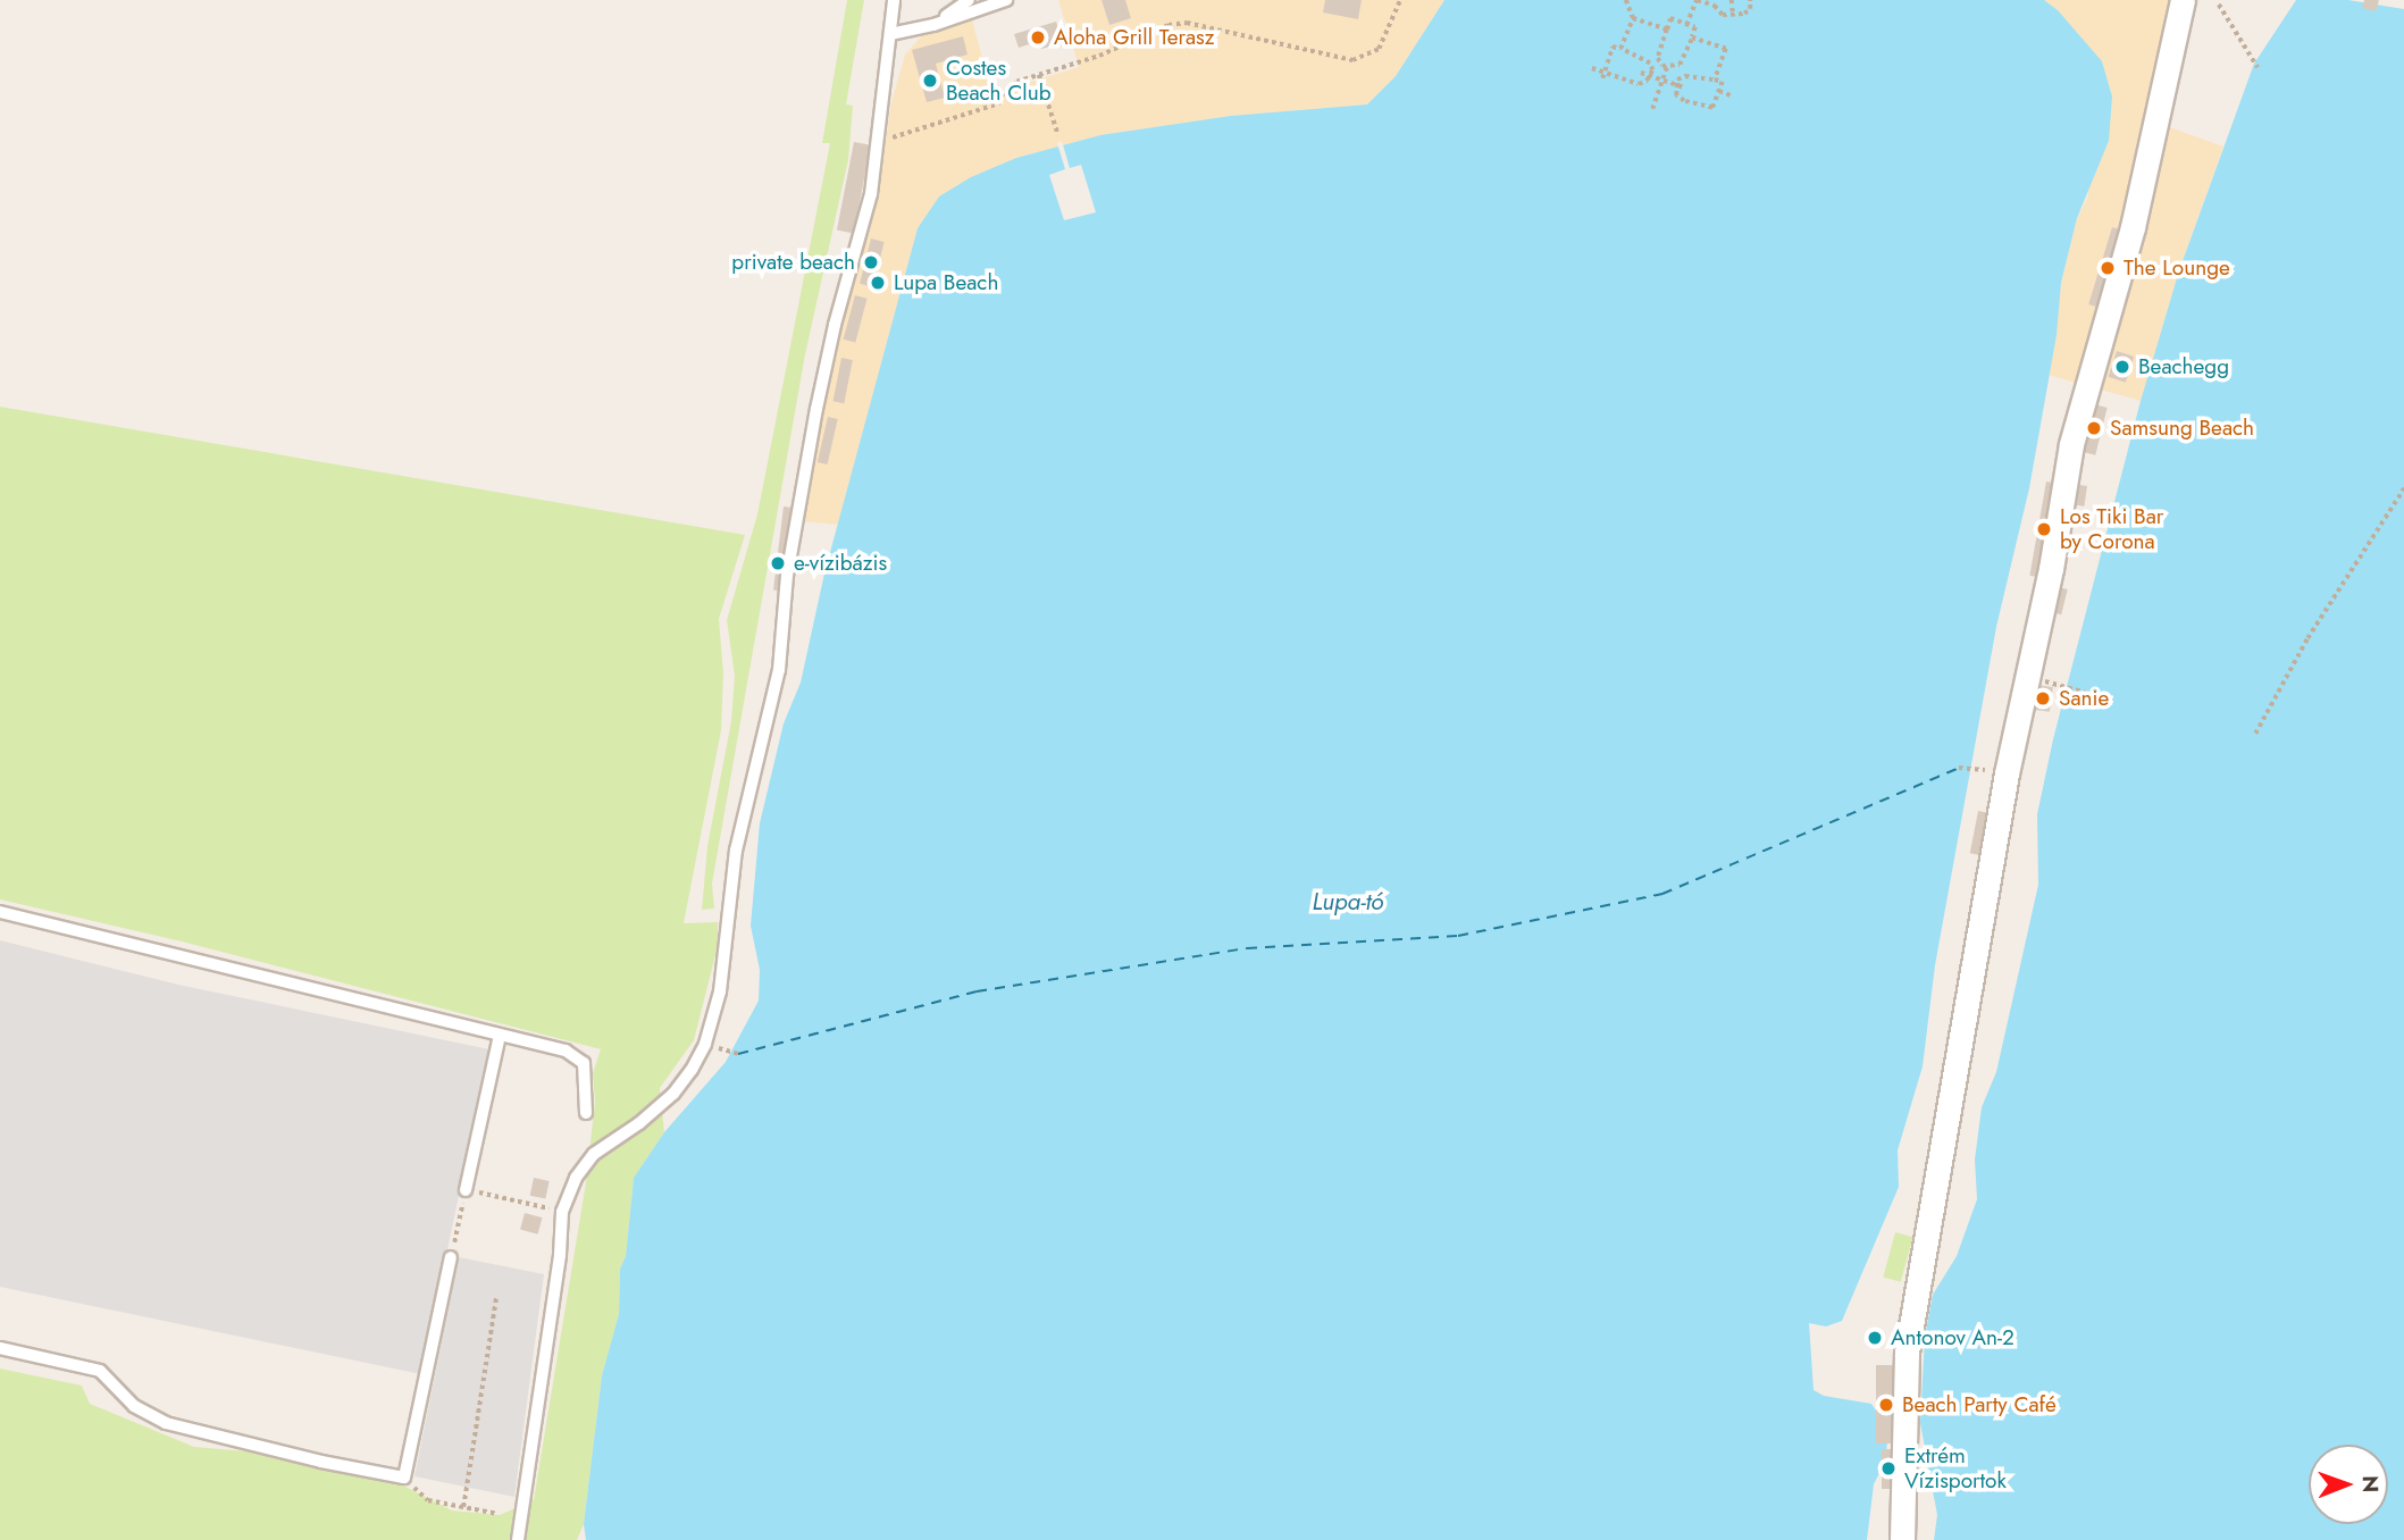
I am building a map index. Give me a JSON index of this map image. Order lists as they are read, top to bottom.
{
  "water": ["Lupa-tó"],
  "places": [
    "Aloha Grill Terasz",
    "Costes Beach Club",
    "private beach",
    "The Lounge",
    "Lupa Beach",
    "Beachegg",
    "Samsung Beach",
    "Los Tiki Bar by Corona",
    "e-vízibázis",
    "Sanie",
    "Antonov An-2",
    "Beach Party Café",
    "Extrém Vízisportok"
  ],
  "north": "right"
}
